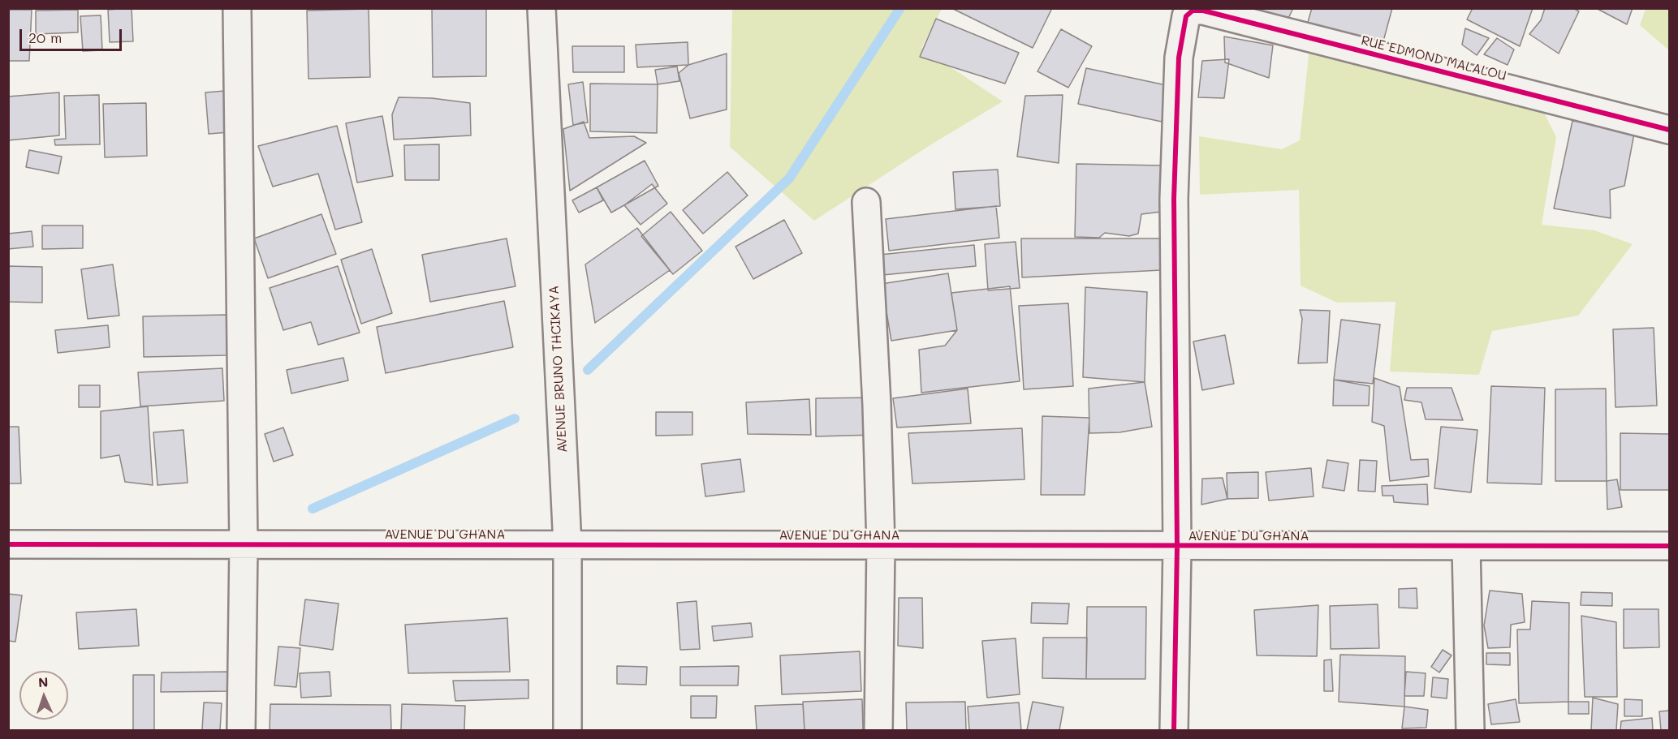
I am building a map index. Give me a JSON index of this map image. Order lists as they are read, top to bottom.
{
  "streets": {
    "street": ["RUE EDMOND MALALOU", "AVENUE BRUNO THCIKAYA", "AVENUE DU GHANA"]
  },
  "crossings": [
    ["RUE EDMOND MALALOU", "AVENUE DU GHANA"],
    ["AVENUE BRUNO THCIKAYA", "AVENUE DU GHANA"]
  ],
  "scale_bar": "20 m",
  "north": "top"
}
